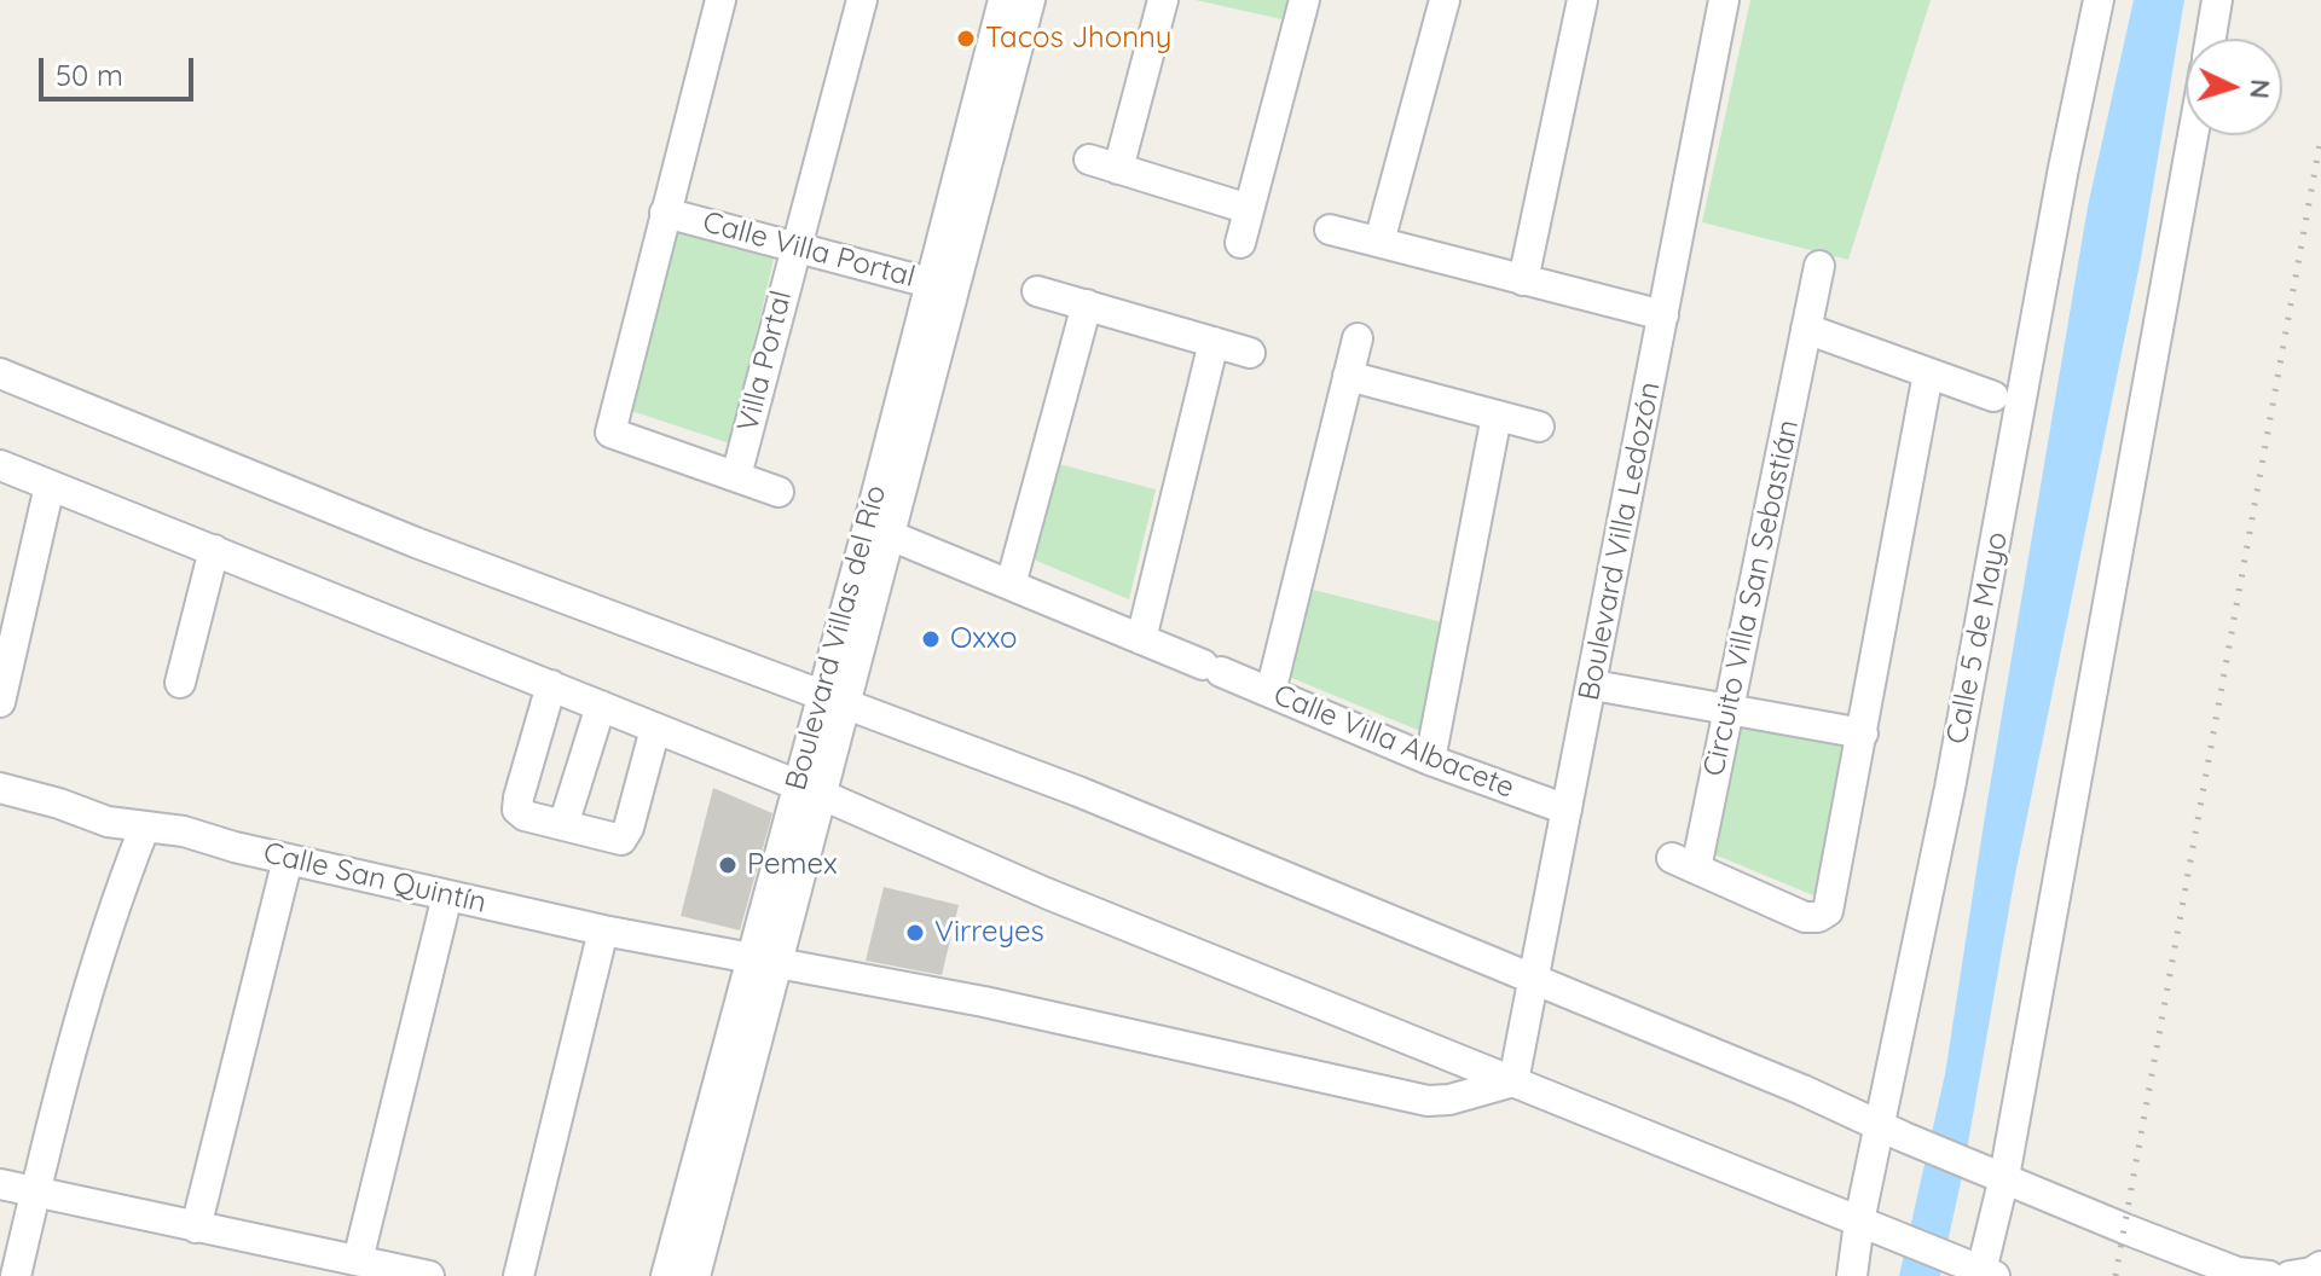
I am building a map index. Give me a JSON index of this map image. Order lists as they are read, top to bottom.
{
  "streets": {
    "street": [
      "Calle Villa Portal",
      "Villa Portal",
      "Boulevard Villa Ledozón",
      "Circuito Villa San Sebastián",
      "Boulevard Villas del Río",
      "Calle 5 de Mayo",
      "Calle Villa Albacete",
      "Calle San Quintín"
    ]
  },
  "crossings": [
    ["Calle Villa Portal", "Villa Portal"],
    ["Calle Villa Portal", "Boulevard Villas del Río"],
    ["Boulevard Villa Ledozón", "Calle Villa Albacete"],
    ["Boulevard Villa Ledozón", "Calle San Quintín"],
    ["Boulevard Villas del Río", "Calle Villa Albacete"],
    ["Boulevard Villas del Río", "Calle San Quintín"]
  ],
  "places": [
    "Tacos Jhonny",
    "Oxxo",
    "Pemex",
    "Virreyes"
  ],
  "scale_bar": "50 m",
  "north": "right"
}
